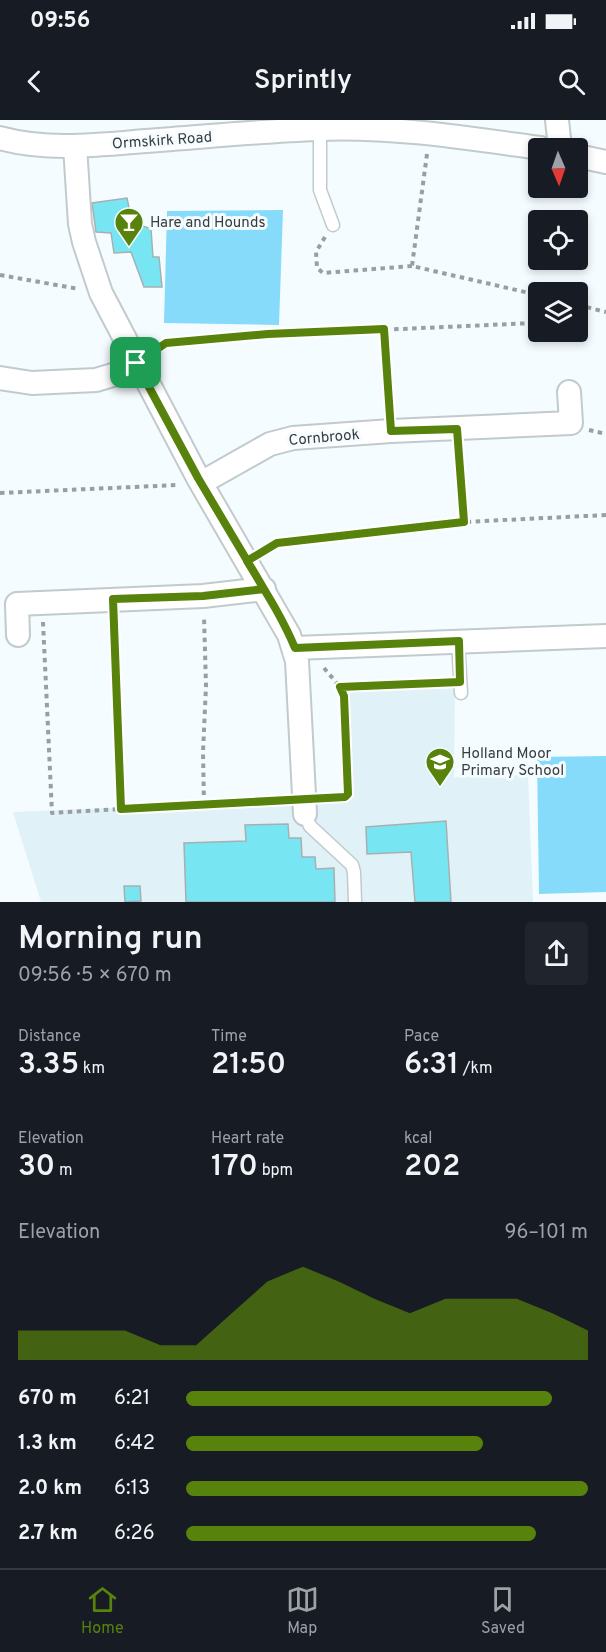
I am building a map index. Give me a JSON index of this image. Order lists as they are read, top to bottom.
{
  "streets": {
    "street": ["Ormskirk Road", "Cornbrook"]
  },
  "places": {
    "bar": ["Hare and Hounds"],
    "school or university": ["Holland Moor Primary School"]
  },
  "north": "bottom",
  "page": {
    "status": "09:56",
    "header": "Sprintly",
    "heading": ["Morning run", "09:56 · 5 × 670 m"],
    "stats": [
      ["Distance", "3.35 km"],
      ["Time", "21:50"],
      ["Pace", "6:31 /km"],
      ["Elevation", "30 m"],
      ["Heart rate", "170 bpm"],
      ["kcal", "202"]
    ],
    "chart": ["Elevation", "96–101 m"],
    "list": [
      {
        "name": "670 m",
        "note": "6:21"
      },
      {
        "name": "1.3 km",
        "note": "6:42"
      },
      {
        "name": "2.0 km",
        "note": "6:13"
      },
      {
        "name": "2.7 km",
        "note": "6:26"
      }
    ],
    "tabs": ["Home", "Map", "Saved"]
  }
}
